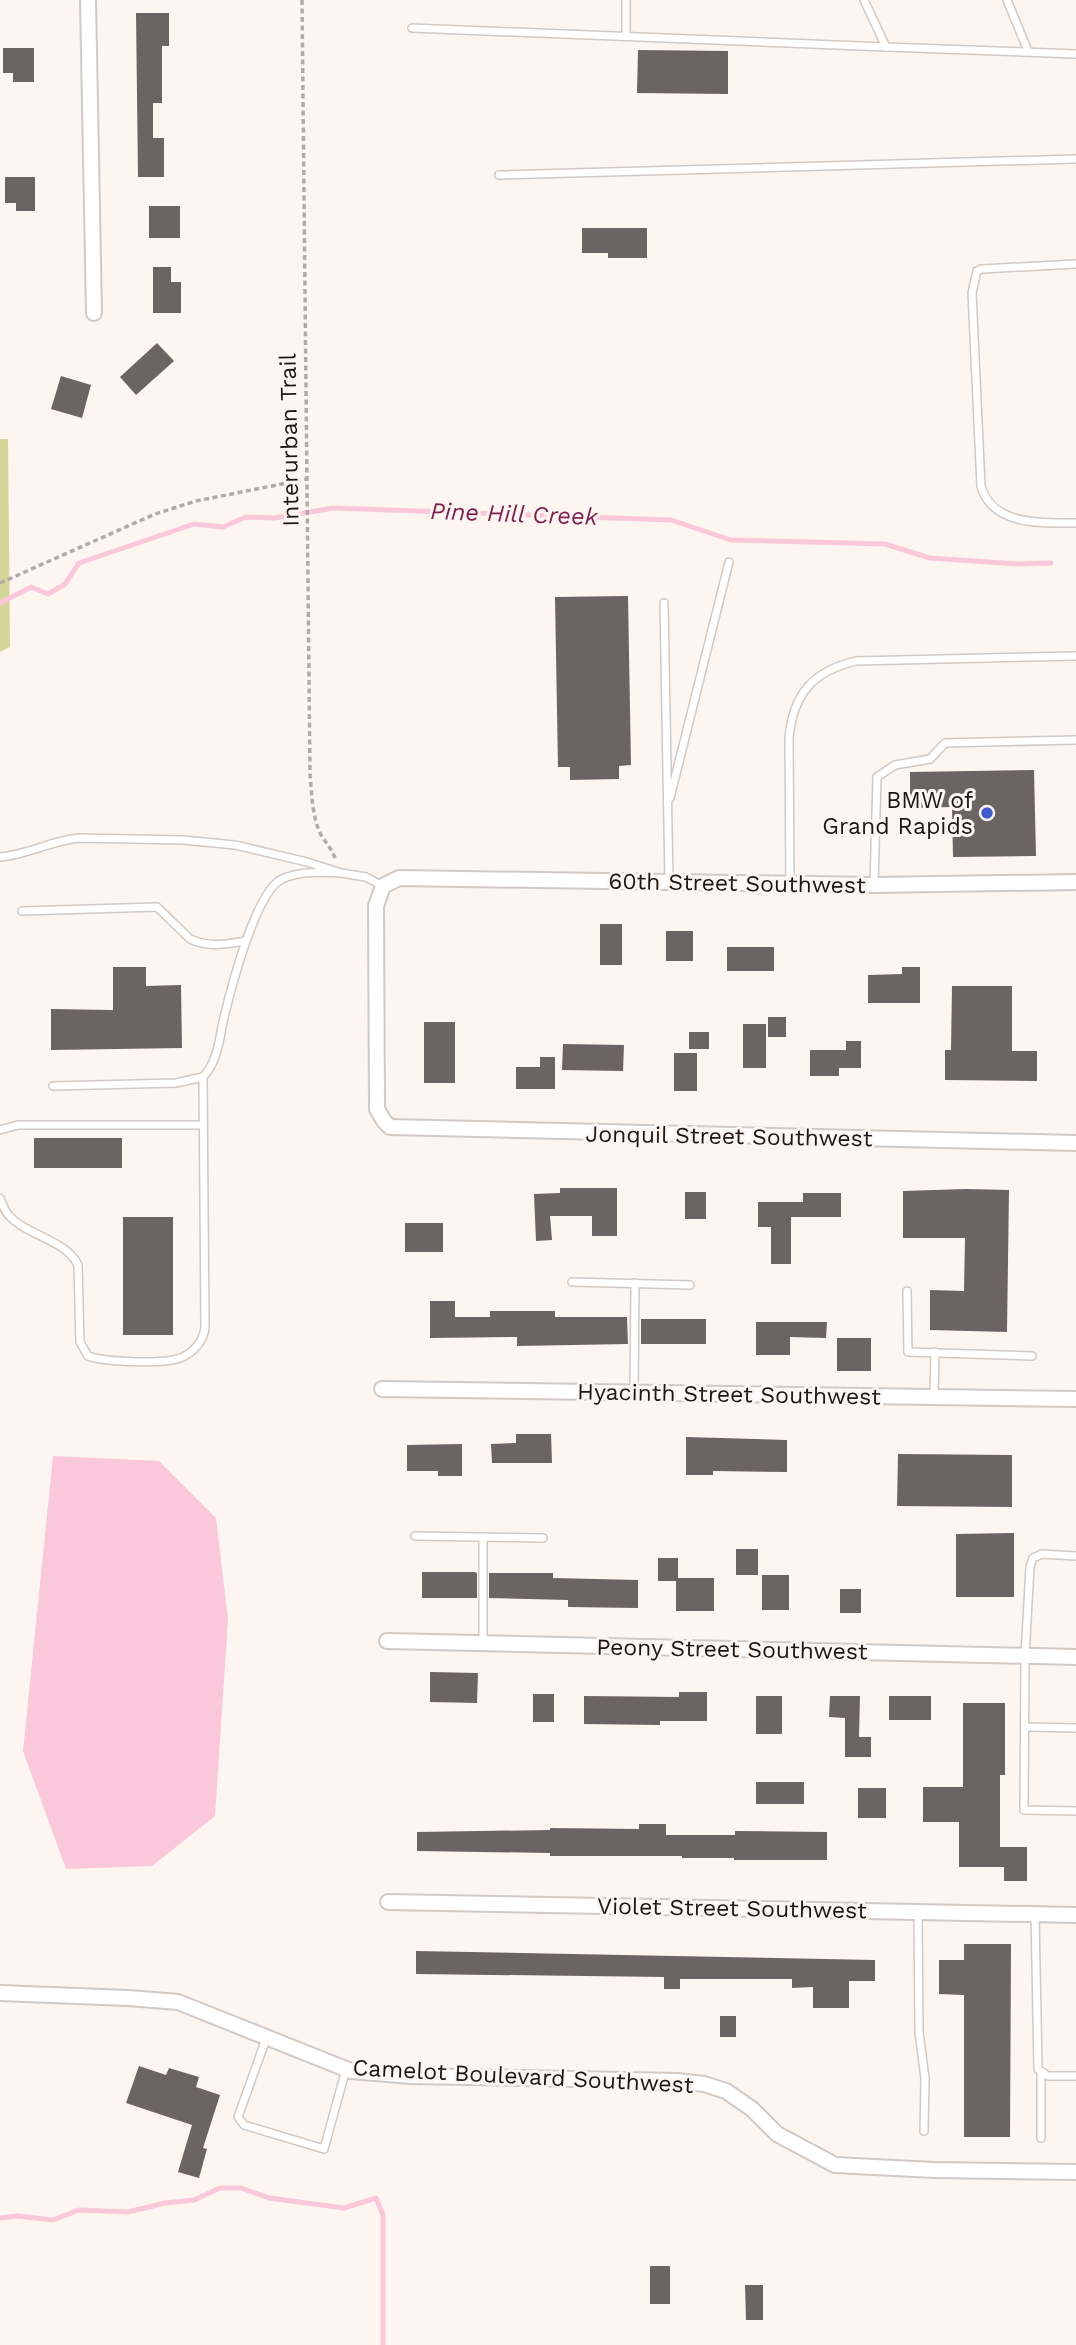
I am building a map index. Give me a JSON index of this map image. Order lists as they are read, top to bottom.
{
  "streets": {
    "street": [
      "60th Street Southwest",
      "Jonquil Street Southwest",
      "Hyacinth Street Southwest",
      "Peony Street Southwest",
      "Violet Street Southwest",
      "Camelot Boulevard Southwest"
    ],
    "path": ["Interurban Trail"]
  },
  "crossings": [
    ["60th Street Southwest", "Jonquil Street Southwest"]
  ],
  "water": ["Pine Hill Creek"],
  "places": ["BMW of Grand Rapids"]
}
